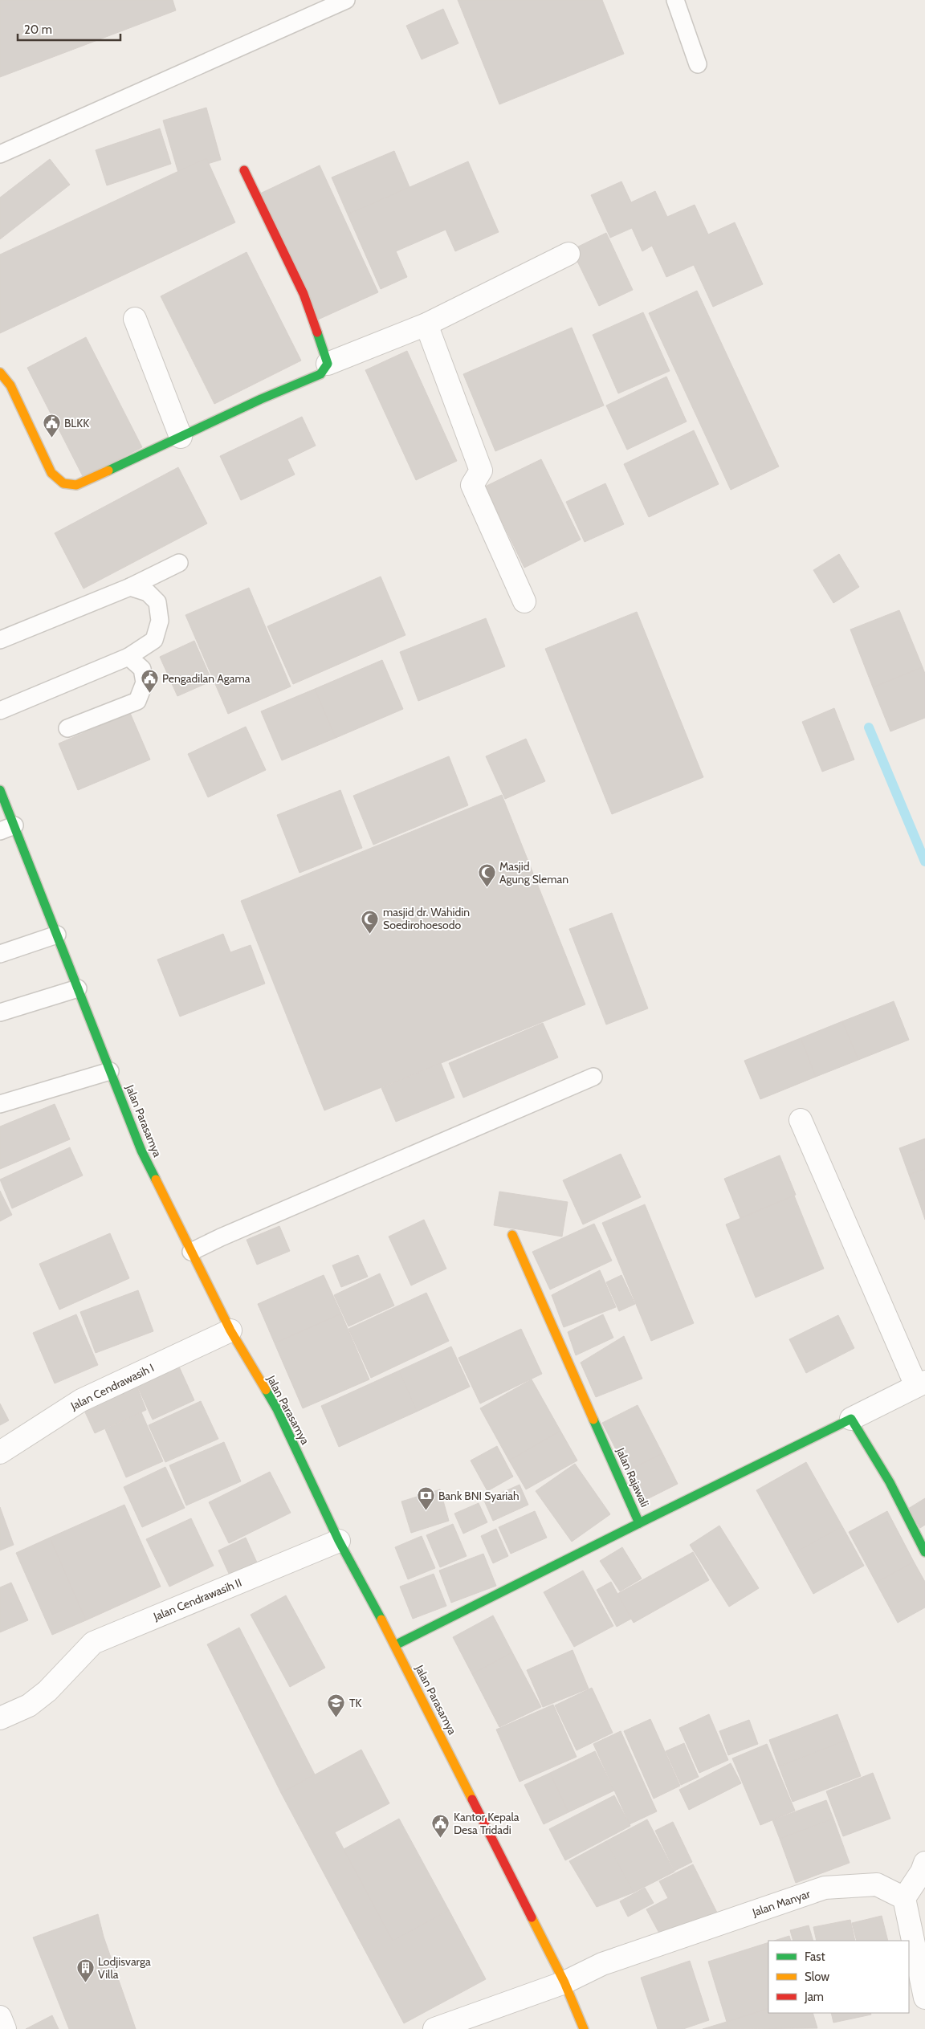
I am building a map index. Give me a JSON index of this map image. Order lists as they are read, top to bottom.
{
  "streets": {
    "street": [
      "Jalan Parasamya",
      "Jalan Cendrawasih I",
      "Jalan Rajawali",
      "Jalan Cendrawasih II",
      "Jalan Manyar"
    ]
  },
  "crossings": [
    ["Jalan Parasamya", "Jalan Cendrawasih I"],
    ["Jalan Parasamya", "Jalan Rajawali"],
    ["Jalan Parasamya", "Jalan Cendrawasih II"],
    ["Jalan Parasamya", "Jalan Manyar"]
  ],
  "places": {
    "public building": ["BLKK", "Pengadilan Agama", "Kantor Kepala Desa Tridadi"],
    "mosque": ["Masjid Agung Sleman", "masjid dr. Wahidin Soedirohoesodo"],
    "bank": ["Bank BNI Syariah"],
    "school or university": ["TK"],
    "building": ["Lodjisvarga Villa"]
  },
  "legend": ["Fast", "Slow", "Jam"],
  "scale_bar": "20 m"
}
